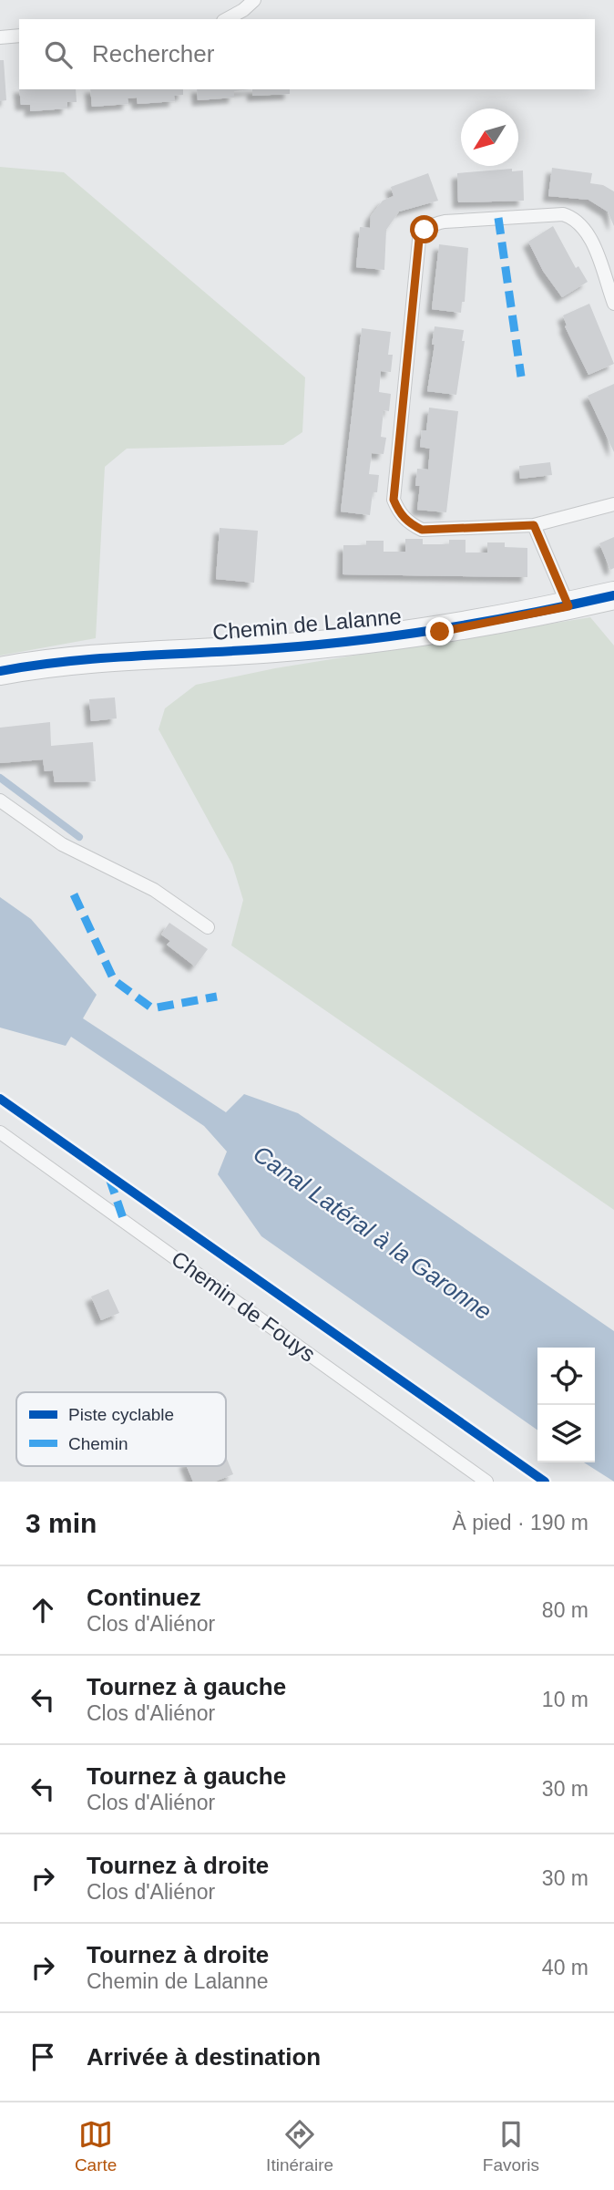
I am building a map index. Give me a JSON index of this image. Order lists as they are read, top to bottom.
{
  "streets": {
    "street": ["Chemin de Lalanne"],
    "lane": ["Chemin de Fouys"]
  },
  "water": ["Canal Latéral à la Garonne"],
  "legend": ["Piste cyclable", "Chemin"],
  "north": "bottom left",
  "page": {
    "search": "Rechercher",
    "heading": ["3 min", "À pied · 190 m"],
    "list": [
      ["Continuez", "Clos d'Aliénor", "80 m"],
      ["Tournez à gauche", "Clos d'Aliénor", "10 m"],
      ["Tournez à gauche", "Clos d'Aliénor", "30 m"],
      ["Tournez à droite", "Clos d'Aliénor", "30 m"],
      ["Tournez à droite", "Chemin de Lalanne", "40 m"],
      "Arrivée à destination"
    ],
    "nav": ["Carte", "Itinéraire", "Favoris"]
  }
}
